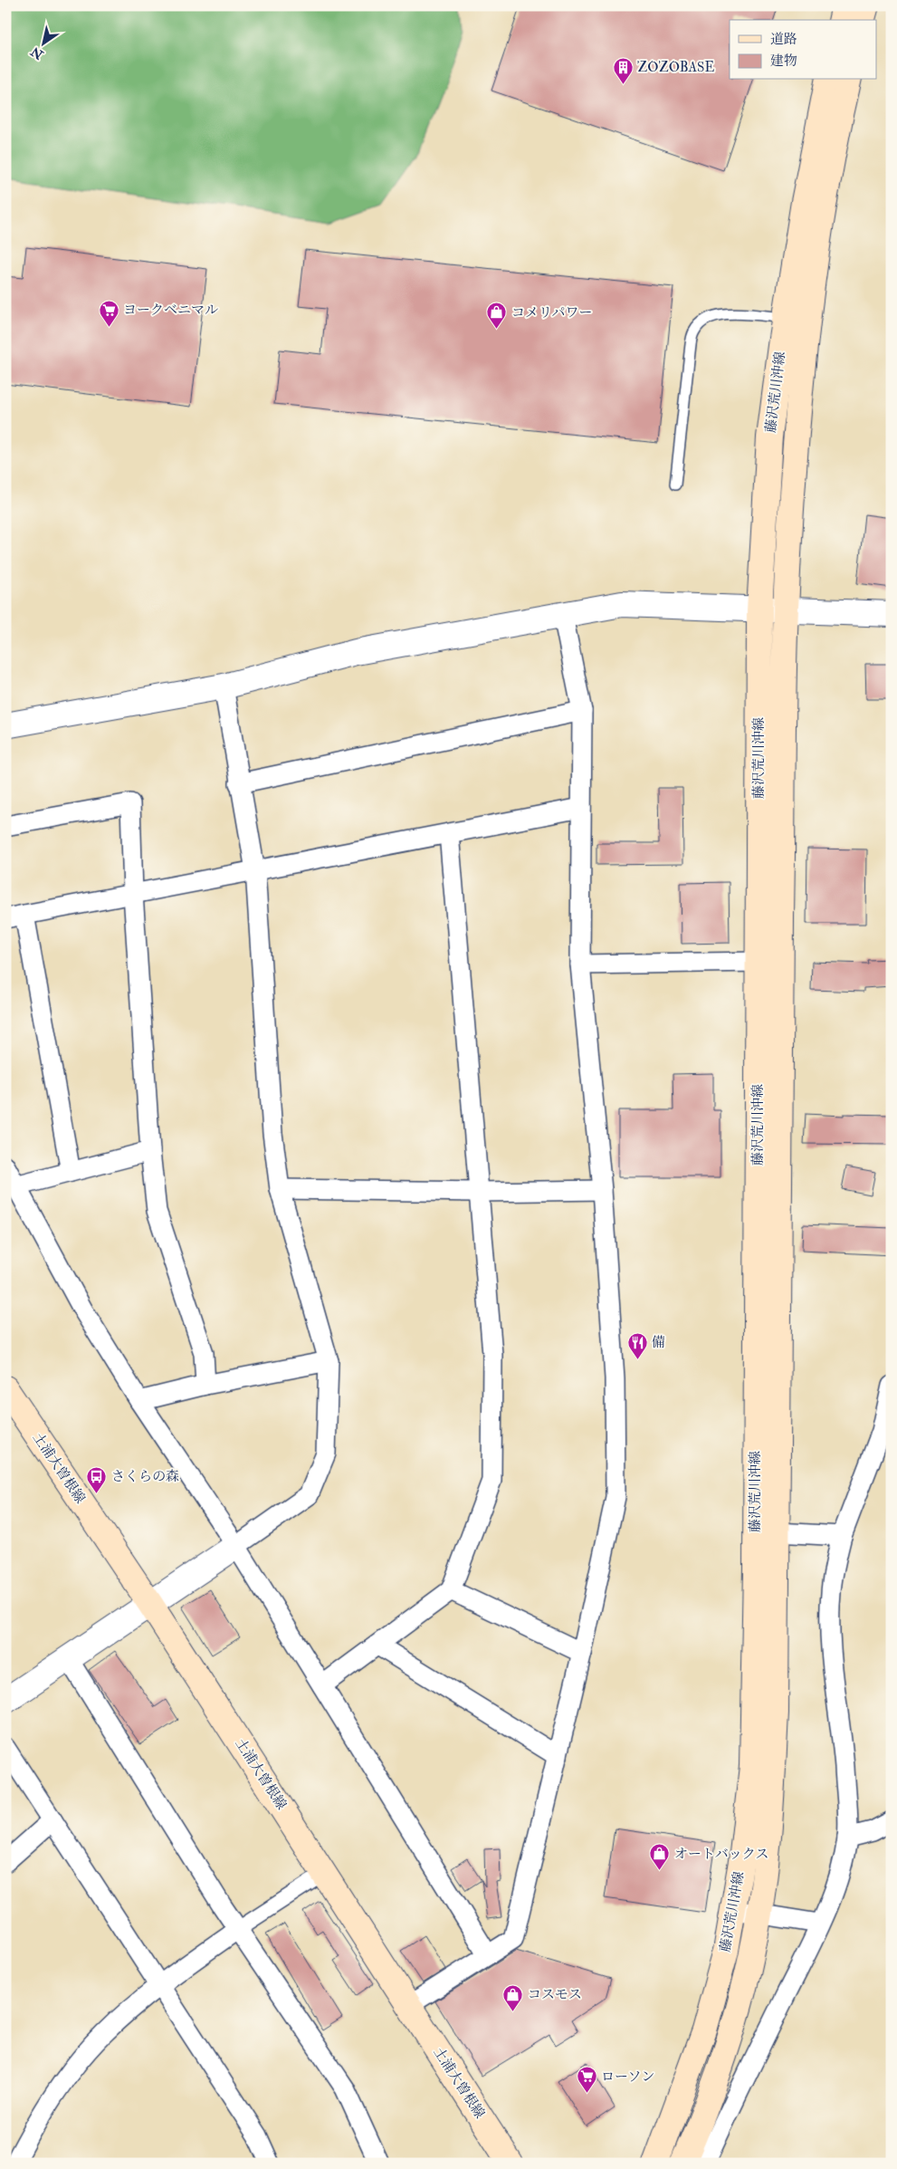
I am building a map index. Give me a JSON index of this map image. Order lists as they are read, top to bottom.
{
  "streets": {
    "main road": ["藤沢荒川沖線", "土浦大曽根線"]
  },
  "places": {
    "building": ["ZOZOBASE"],
    "supermarket": ["ヨークベニマル", "ローソン"],
    "shop": ["コメリパワー", "オートバックス", "コスモス"],
    "restaurant": ["備"],
    "bus stop": ["さくらの森"]
  },
  "legend": ["道路", "建物"],
  "north": "bottom left"
}
